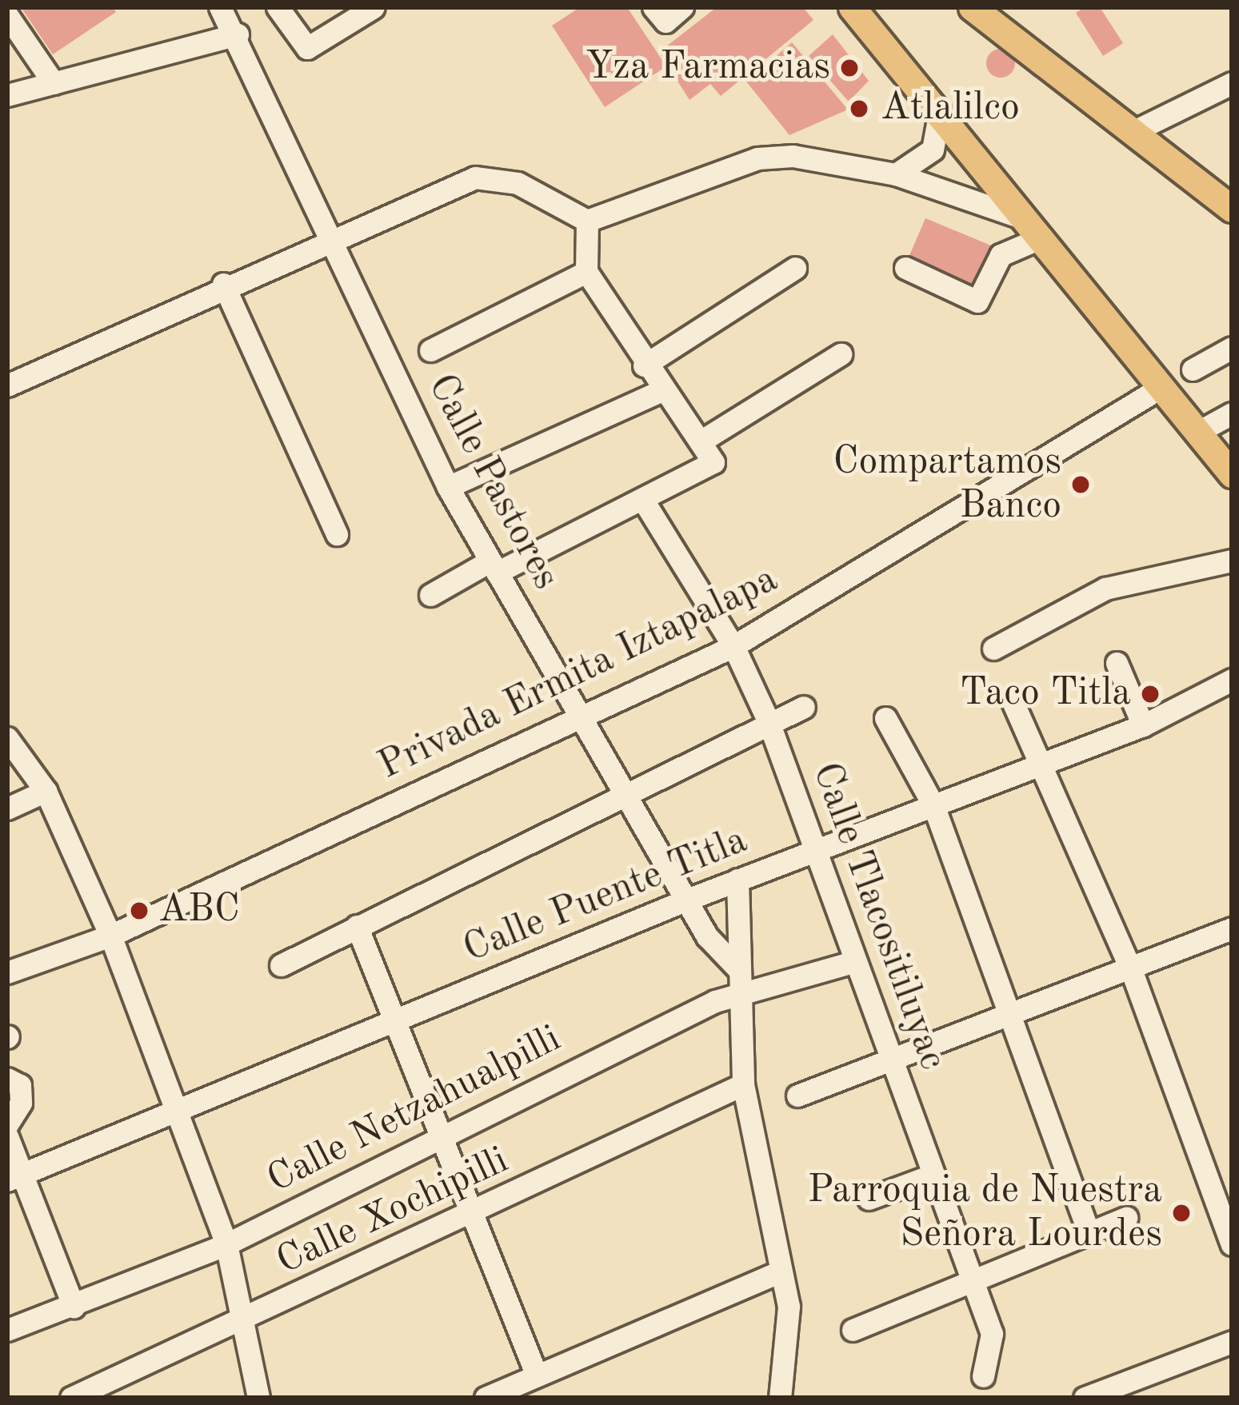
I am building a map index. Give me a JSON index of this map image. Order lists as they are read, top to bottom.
{
  "streets": {
    "street": [
      "Calle Pastores",
      "Privada Ermita Iztapalapa",
      "Calle Puente Titla",
      "Calle Tlacositiluyac",
      "Calle Netzahualpilli",
      "Calle Xochipilli"
    ]
  },
  "crossings": [
    ["Calle Pastores", "Privada Ermita Iztapalapa"],
    ["Calle Pastores", "Calle Puente Titla"],
    ["Privada Ermita Iztapalapa", "Calle Tlacositiluyac"],
    ["Calle Puente Titla", "Calle Tlacositiluyac"],
    ["Calle Tlacositiluyac", "Calle Netzahualpilli"]
  ],
  "places": [
    "Yza Farmacias",
    "Atlalilco",
    "Compartamos Banco",
    "Taco Titla",
    "ABC",
    "Parroquia de Nuestra Señora Lourdes"
  ]
}
